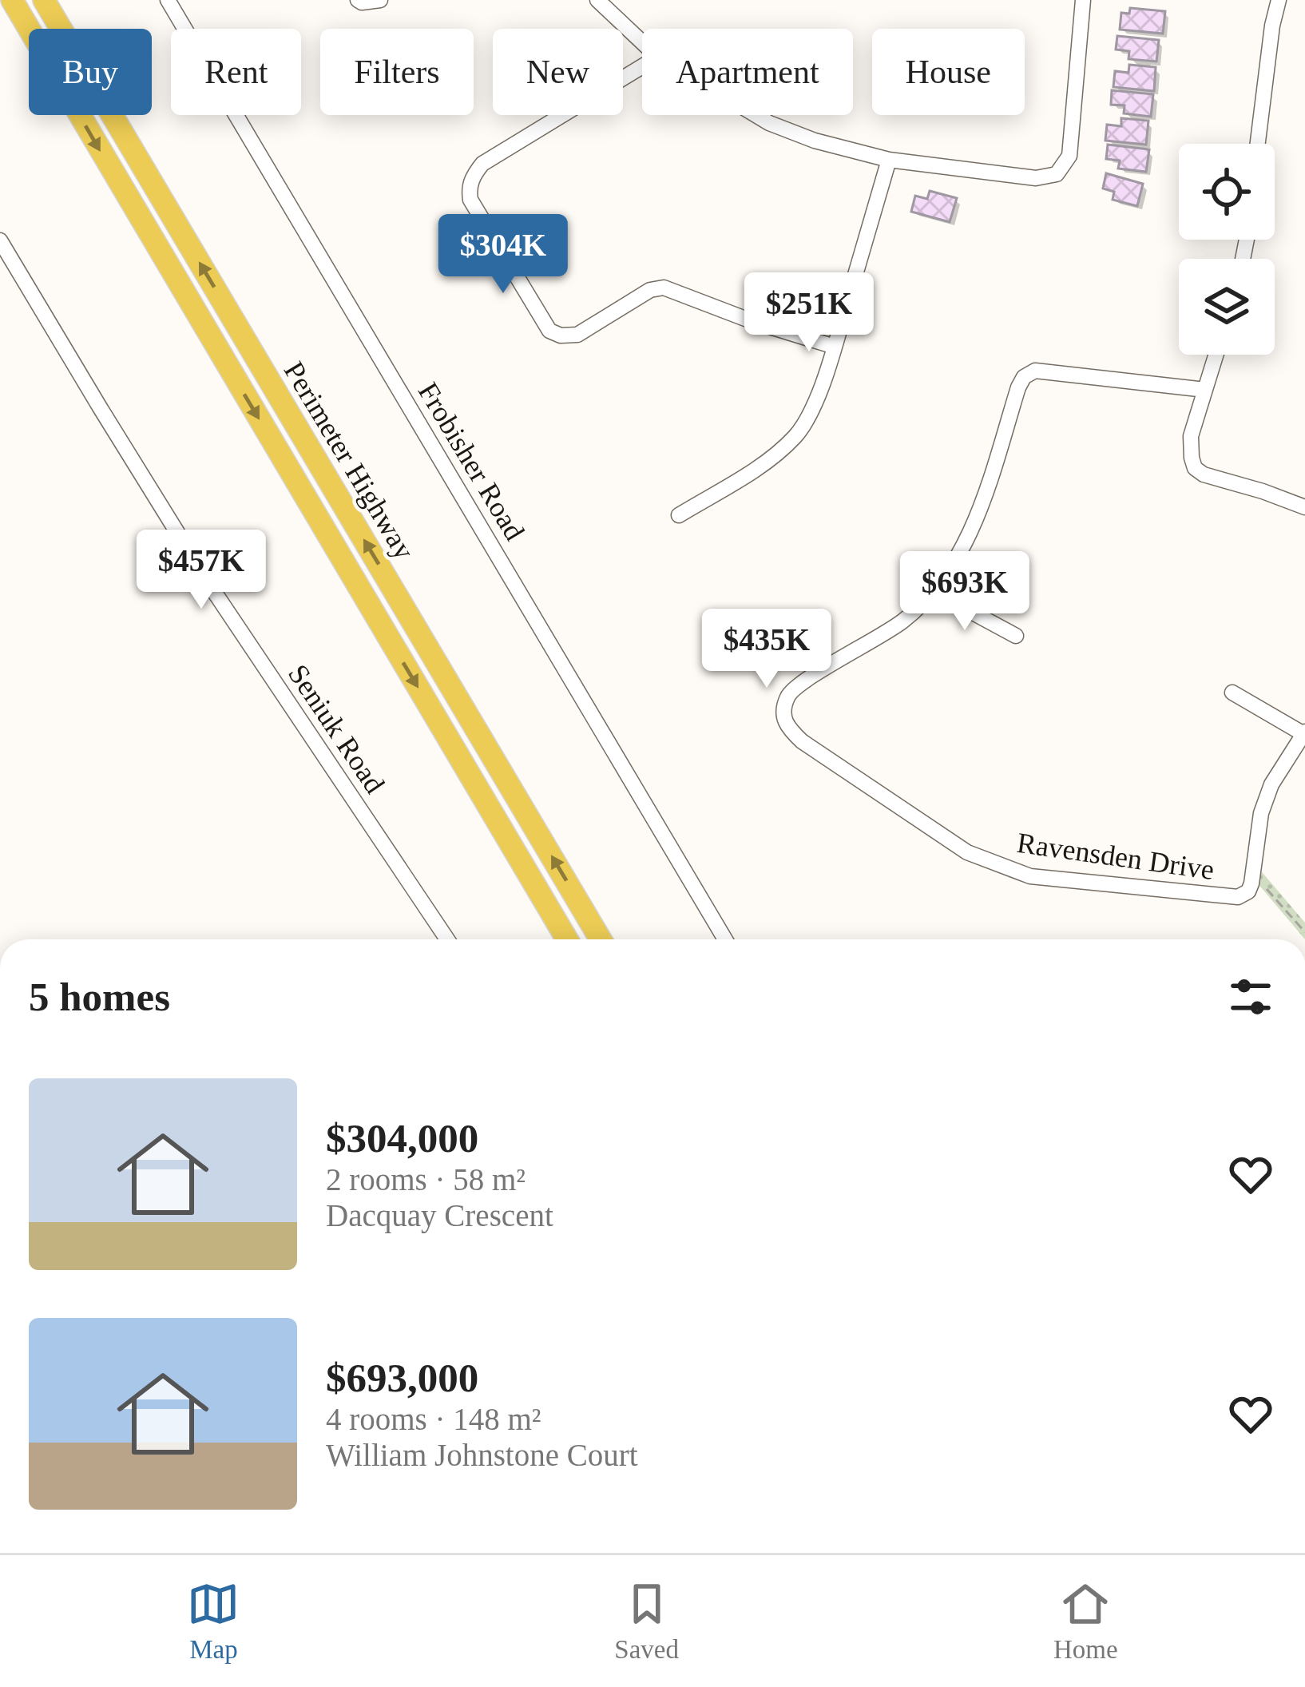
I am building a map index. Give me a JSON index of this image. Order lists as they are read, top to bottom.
{
  "streets": {
    "highway": ["Perimeter Highway"],
    "street": ["Frobisher Road", "Seniuk Road", "Ravensden Drive"]
  },
  "page": {
    "chip": [
      "Buy",
      "Rent",
      "Filters",
      "New",
      "Apartment",
      "House"
    ],
    "price": [
      "$304K",
      "$251K",
      "$457K",
      "$693K",
      "$435K"
    ],
    "heading": "5 homes",
    "list": [
      {
        "name": "$304,000",
        "note": "2 rooms · 58 m² · Dacquay Crescent"
      },
      {
        "name": "$693,000",
        "note": "4 rooms · 148 m² · William Johnstone Court"
      }
    ],
    "tabs": ["Map", "Saved", "Home"]
  }
}
